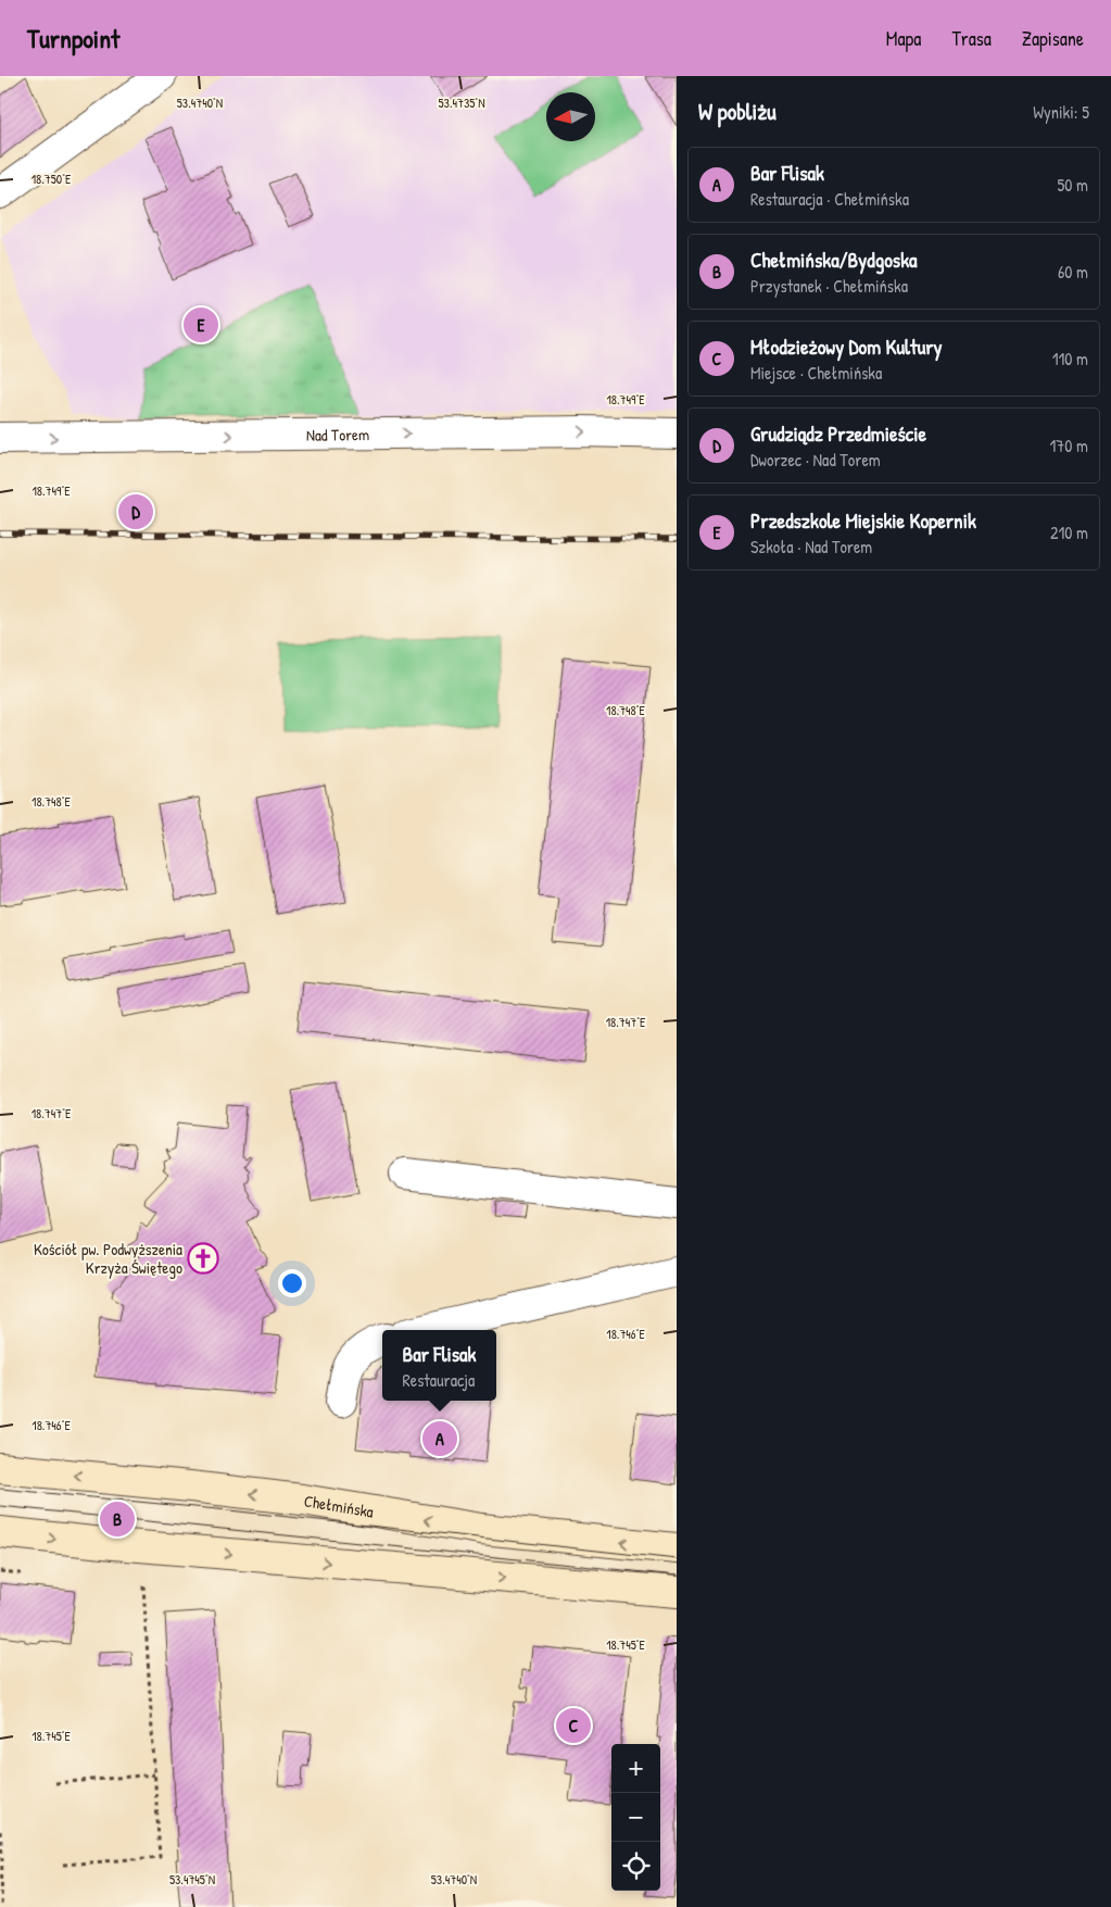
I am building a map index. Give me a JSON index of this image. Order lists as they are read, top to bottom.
{
  "streets": {
    "main road": ["Chełmińska"],
    "street": ["Nad Torem"]
  },
  "one_way": ["Nad Torem"],
  "places": {
    "church": ["Kościół pw. Podwyższenia Krzyża Świętego"]
  },
  "north": "left",
  "page": {
    "header": "Turnpoint",
    "nav": ["Mapa", "Trasa", "Zapisane"],
    "heading": ["W pobliżu", "Wyniki: 5"],
    "list": [
      {
        "mark": "A",
        "name": "Bar Flisak",
        "note": "Restauracja · Chełmińska",
        "value": "50 m"
      },
      {
        "mark": "B",
        "name": "Chełmińska/Bydgoska",
        "note": "Przystanek · Chełmińska",
        "value": "60 m"
      },
      {
        "mark": "C",
        "name": "Młodzieżowy Dom Kultury",
        "note": "Miejsce · Chełmińska",
        "value": "110 m"
      },
      {
        "mark": "D",
        "name": "Grudziądz Przedmieście",
        "note": "Dworzec · Nad Torem",
        "value": "170 m"
      },
      {
        "mark": "E",
        "name": "Przedszkole Miejskie Kopernik",
        "note": "Szkoła · Nad Torem",
        "value": "210 m"
      }
    ],
    "pins": [
      "E",
      "D",
      "A",
      "B",
      "C"
    ],
    "popup": ["Bar Flisak", "Restauracja"],
    "map_buttons": ["+", "−"]
  },
  "coordinates": [
    "53.4740°N",
    "53.4735°N",
    "18.750°E",
    "18.749°E",
    "18.748°E",
    "18.747°E",
    "18.746°E",
    "18.745°E",
    "53.4745°N"
  ]
}
